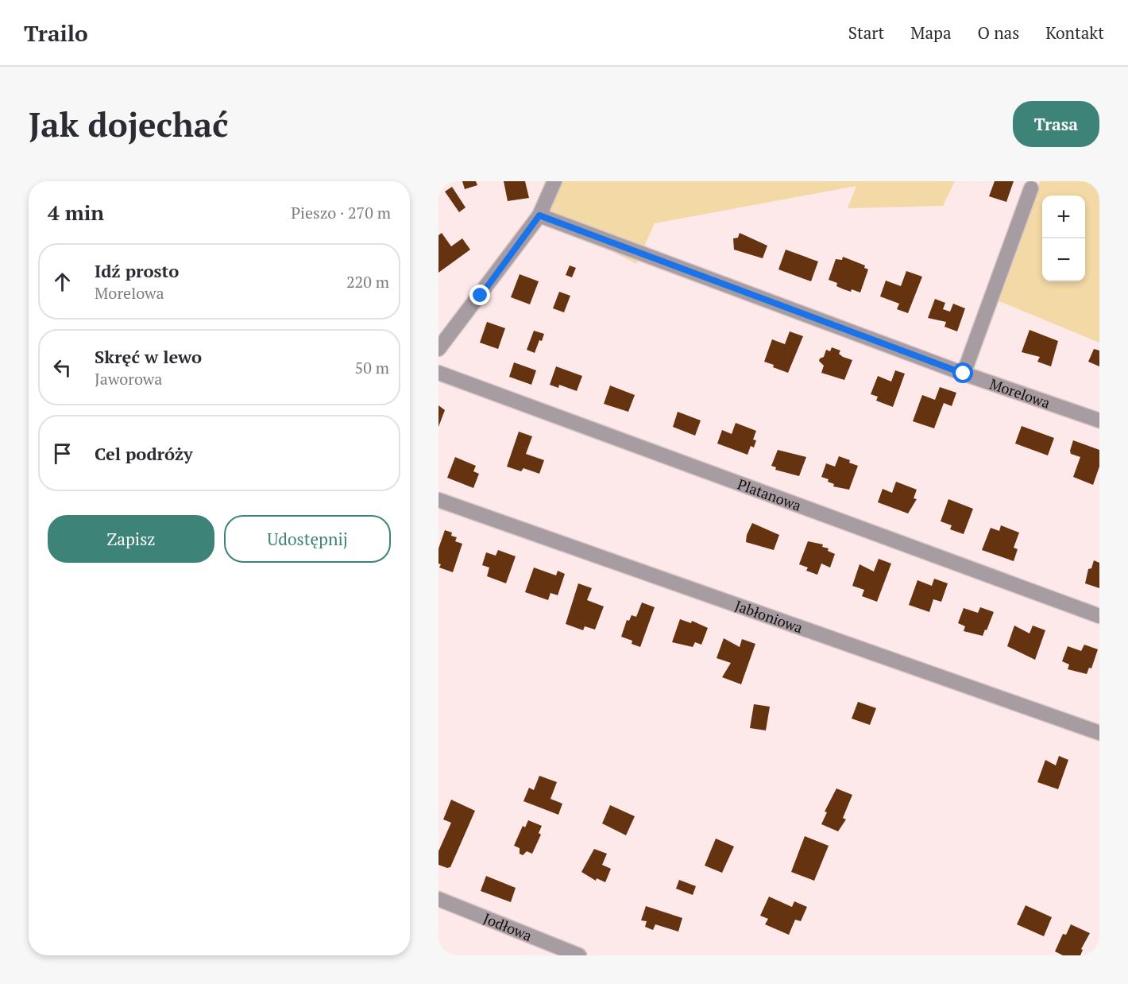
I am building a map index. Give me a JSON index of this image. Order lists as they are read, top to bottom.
{
  "streets": {
    "street": [
      "Morelowa",
      "Platanowa",
      "Jabłoniowa",
      "Jodłowa"
    ]
  },
  "page": {
    "header": "Trailo",
    "nav": [
      "Start",
      "Mapa",
      "O nas",
      "Kontakt"
    ],
    "buttons": [
      "Trasa",
      ["Zapisz", "Udostępnij"]
    ],
    "title": "Jak dojechać",
    "heading": ["4 min", "Pieszo · 270 m"],
    "map_buttons": ["+", "−"],
    "list": [
      ["Idź prosto", "Morelowa", "220 m"],
      ["Skręć w lewo", "Jaworowa", "50 m"],
      "Cel podróży"
    ]
  }
}
